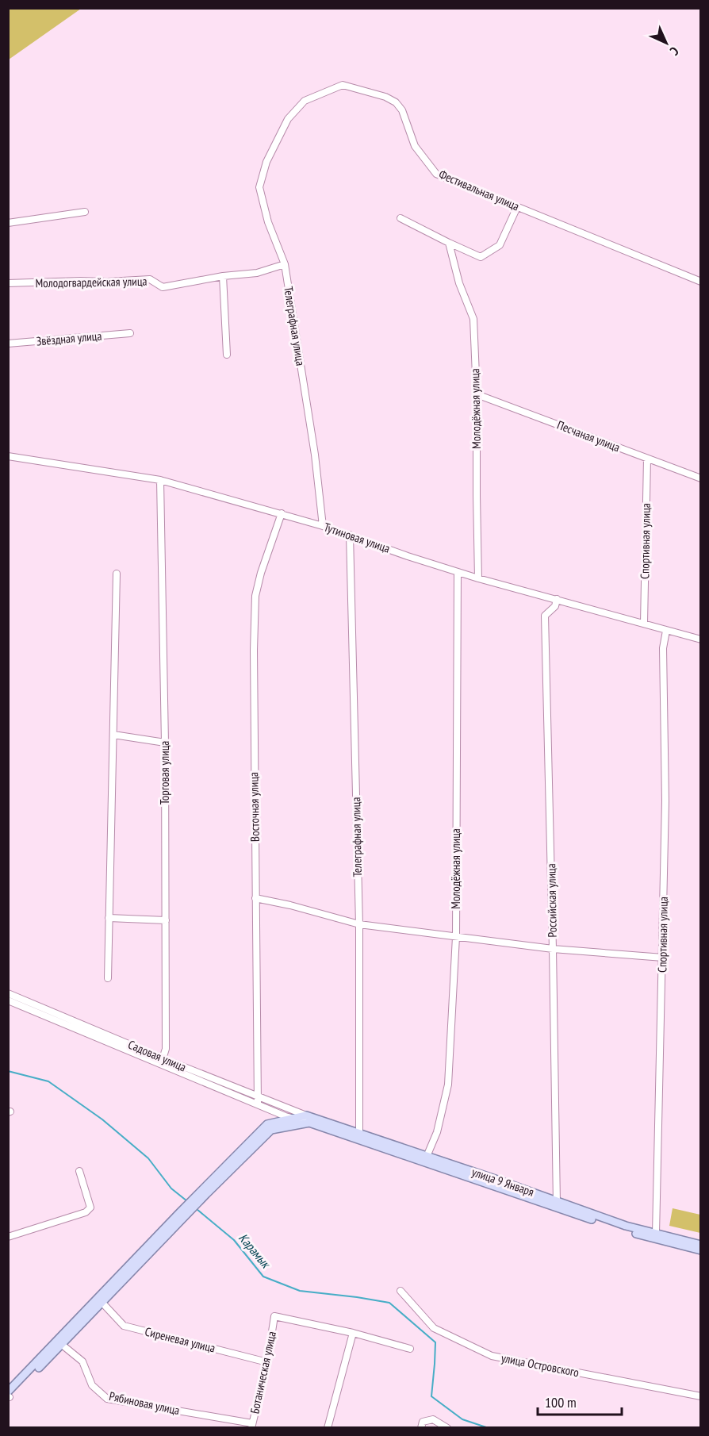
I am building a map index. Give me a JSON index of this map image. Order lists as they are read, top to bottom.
{
  "streets": {
    "main road": ["улица 9 Января"],
    "street": [
      "Фестивальная улица",
      "Молодогвардейская улица",
      "Телеграфная улица",
      "Звёздная улица",
      "Молодёжная улица",
      "Песчаная улица",
      "Тутиновая улица",
      "Спортивная улица",
      "Торговая улица",
      "Восточная улица",
      "Российская улица",
      "Садовая улица",
      "Сиреневая улица",
      "улица Островского",
      "Ботаническая улица",
      "Рябиновая улица"
    ]
  },
  "crossings": [
    ["Фестивальная улица", "Телеграфная улица"],
    ["Молодогвардейская улица", "Телеграфная улица"],
    ["Телеграфная улица", "Тутиновая улица"],
    ["Телеграфная улица", "улица 9 Января"],
    ["Молодёжная улица", "Песчаная улица"],
    ["Молодёжная улица", "Тутиновая улица"],
    ["Молодёжная улица", "улица 9 Января"],
    ["Песчаная улица", "Спортивная улица"],
    ["Тутиновая улица", "Спортивная улица"],
    ["Тутиновая улица", "Торговая улица"],
    ["Тутиновая улица", "Восточная улица"],
    ["Тутиновая улица", "Российская улица"],
    ["Спортивная улица", "улица 9 Января"],
    ["Торговая улица", "Садовая улица"],
    ["Восточная улица", "Садовая улица"],
    ["Российская улица", "улица 9 Января"],
    ["Садовая улица", "улица 9 Января"],
    ["Сиреневая улица", "Ботаническая улица"],
    ["Ботаническая улица", "Рябиновая улица"]
  ],
  "water": ["Карамык"],
  "scale_bar": "100 m",
  "north": "bottom right"
}
